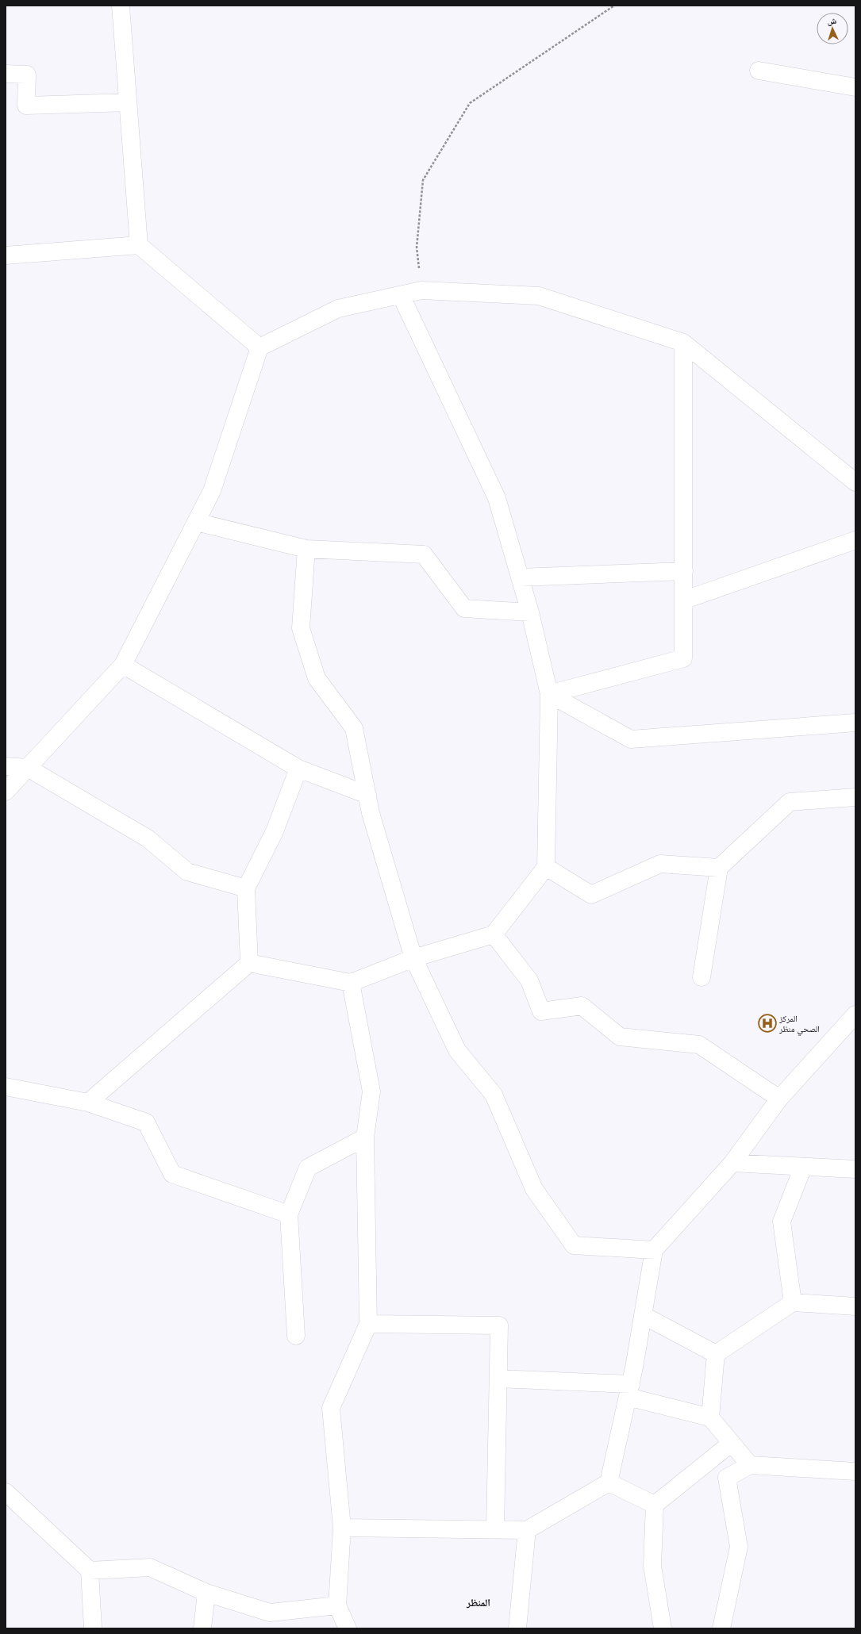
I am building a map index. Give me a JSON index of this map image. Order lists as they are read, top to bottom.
{
  "districts": ["المنظر"],
  "places": {
    "hospital": ["المركز الصحي منظر"]
  },
  "north": "top"
}
